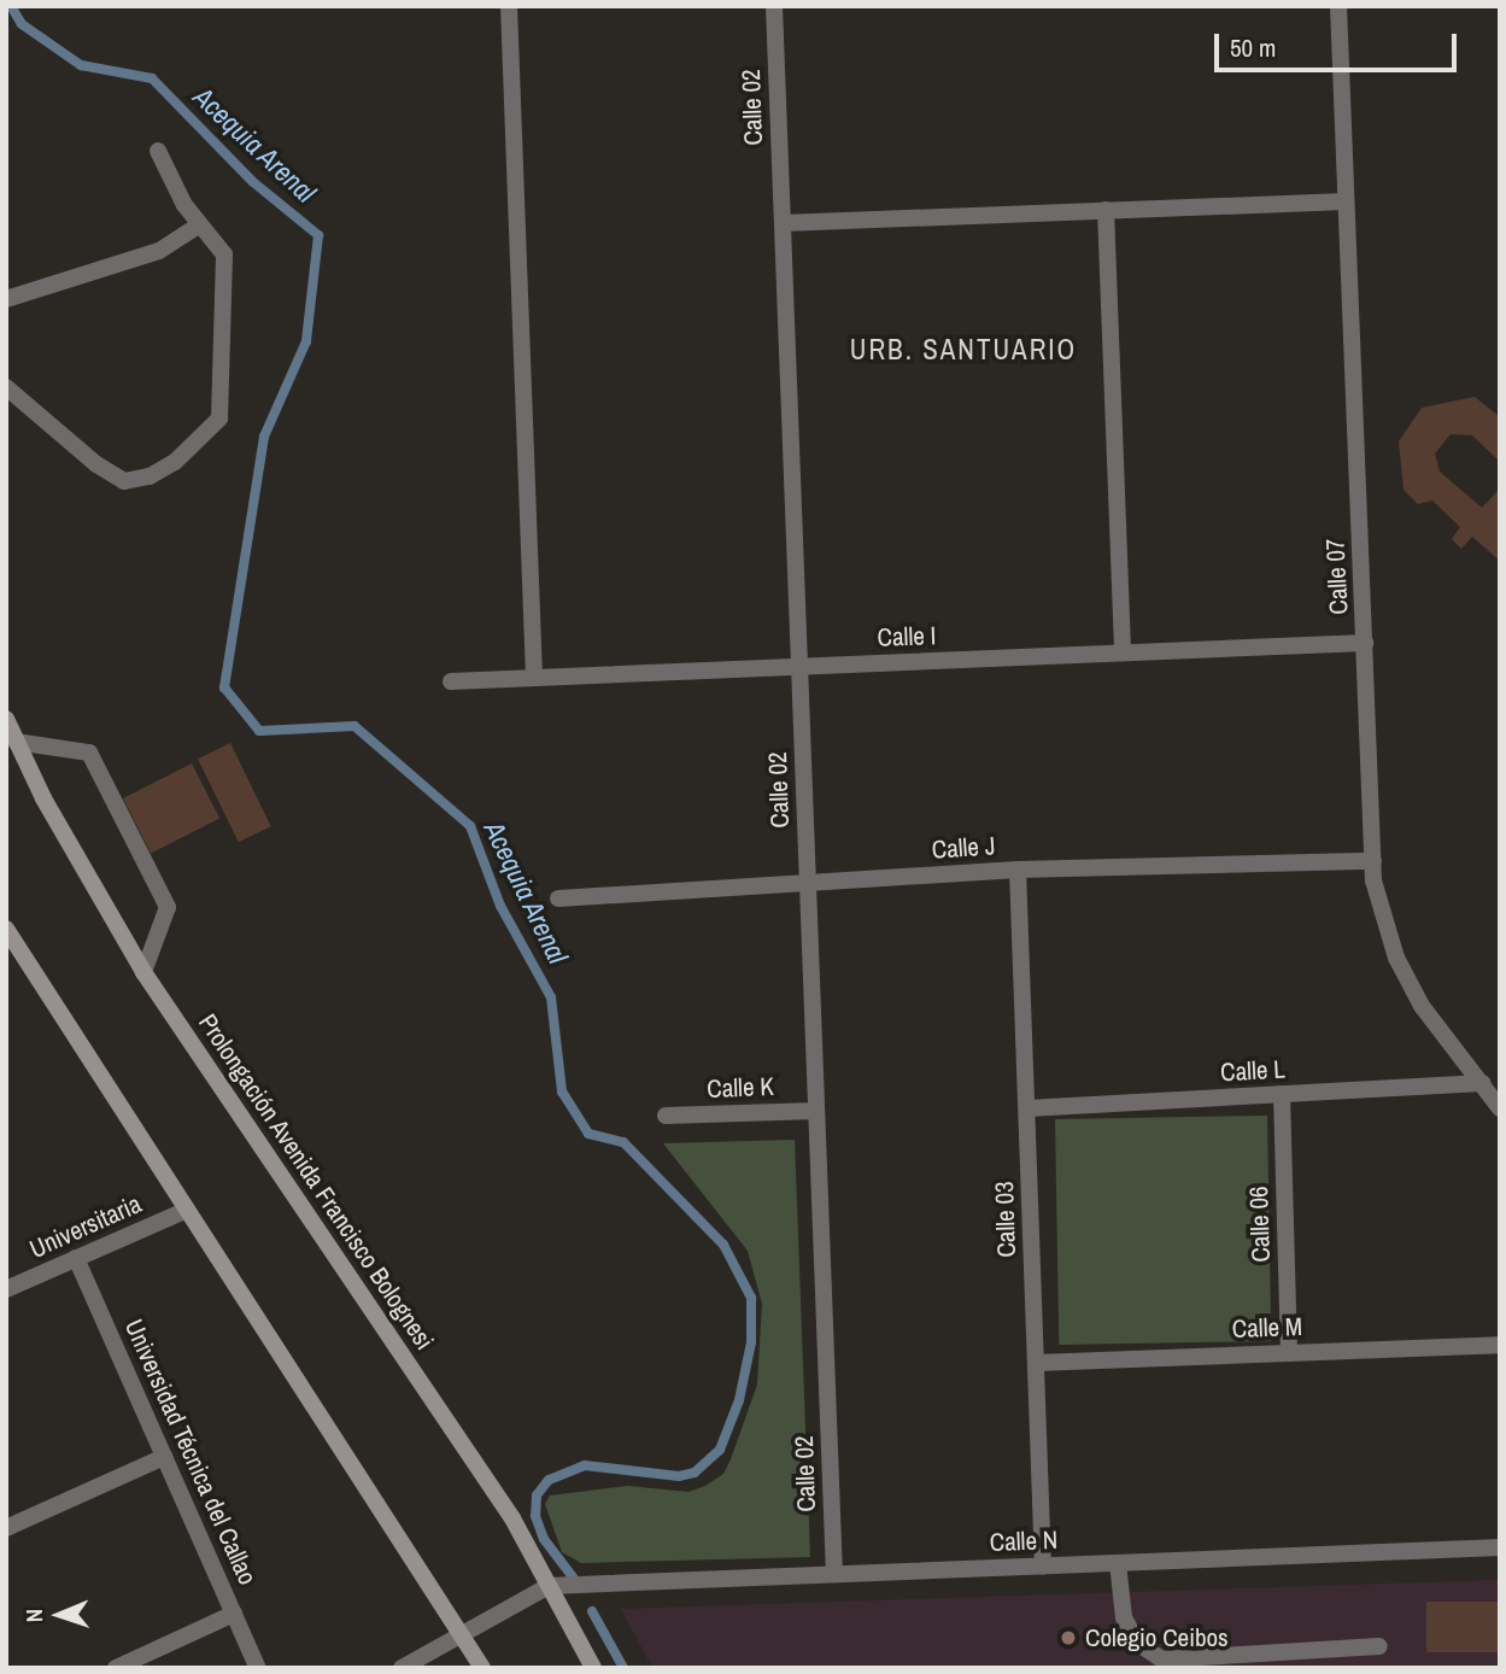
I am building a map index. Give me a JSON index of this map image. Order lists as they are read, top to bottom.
{
  "streets": {
    "main road": ["Prolongación Avenida Francisco Bolognesi"],
    "street": [
      "Calle 02",
      "Calle 07",
      "Calle I",
      "Calle J",
      "Calle L",
      "Calle K",
      "Calle 03",
      "Calle 06",
      "Universitaria",
      "Calle M",
      "Universidad Técnica del Callao",
      "Calle N"
    ]
  },
  "crossings": [
    ["Calle 02", "Calle I"],
    ["Calle 02", "Calle J"],
    ["Calle 02", "Calle K"],
    ["Calle 02", "Calle N"],
    ["Calle 07", "Calle I"],
    ["Calle 07", "Calle J"],
    ["Calle 07", "Calle L"],
    ["Calle J", "Calle 03"],
    ["Calle L", "Calle 03"],
    ["Calle L", "Calle 06"],
    ["Prolongación Avenida Francisco Bolognesi", "Calle N"],
    ["Calle 03", "Calle M"],
    ["Calle 03", "Calle N"],
    ["Calle 06", "Calle M"],
    ["Universitaria", "Universidad Técnica del Callao"]
  ],
  "districts": ["URB. SANTUARIO"],
  "water": ["Acequia Arenal"],
  "places": ["Colegio Ceibos"],
  "scale_bar": "50 m",
  "north": "left"
}
